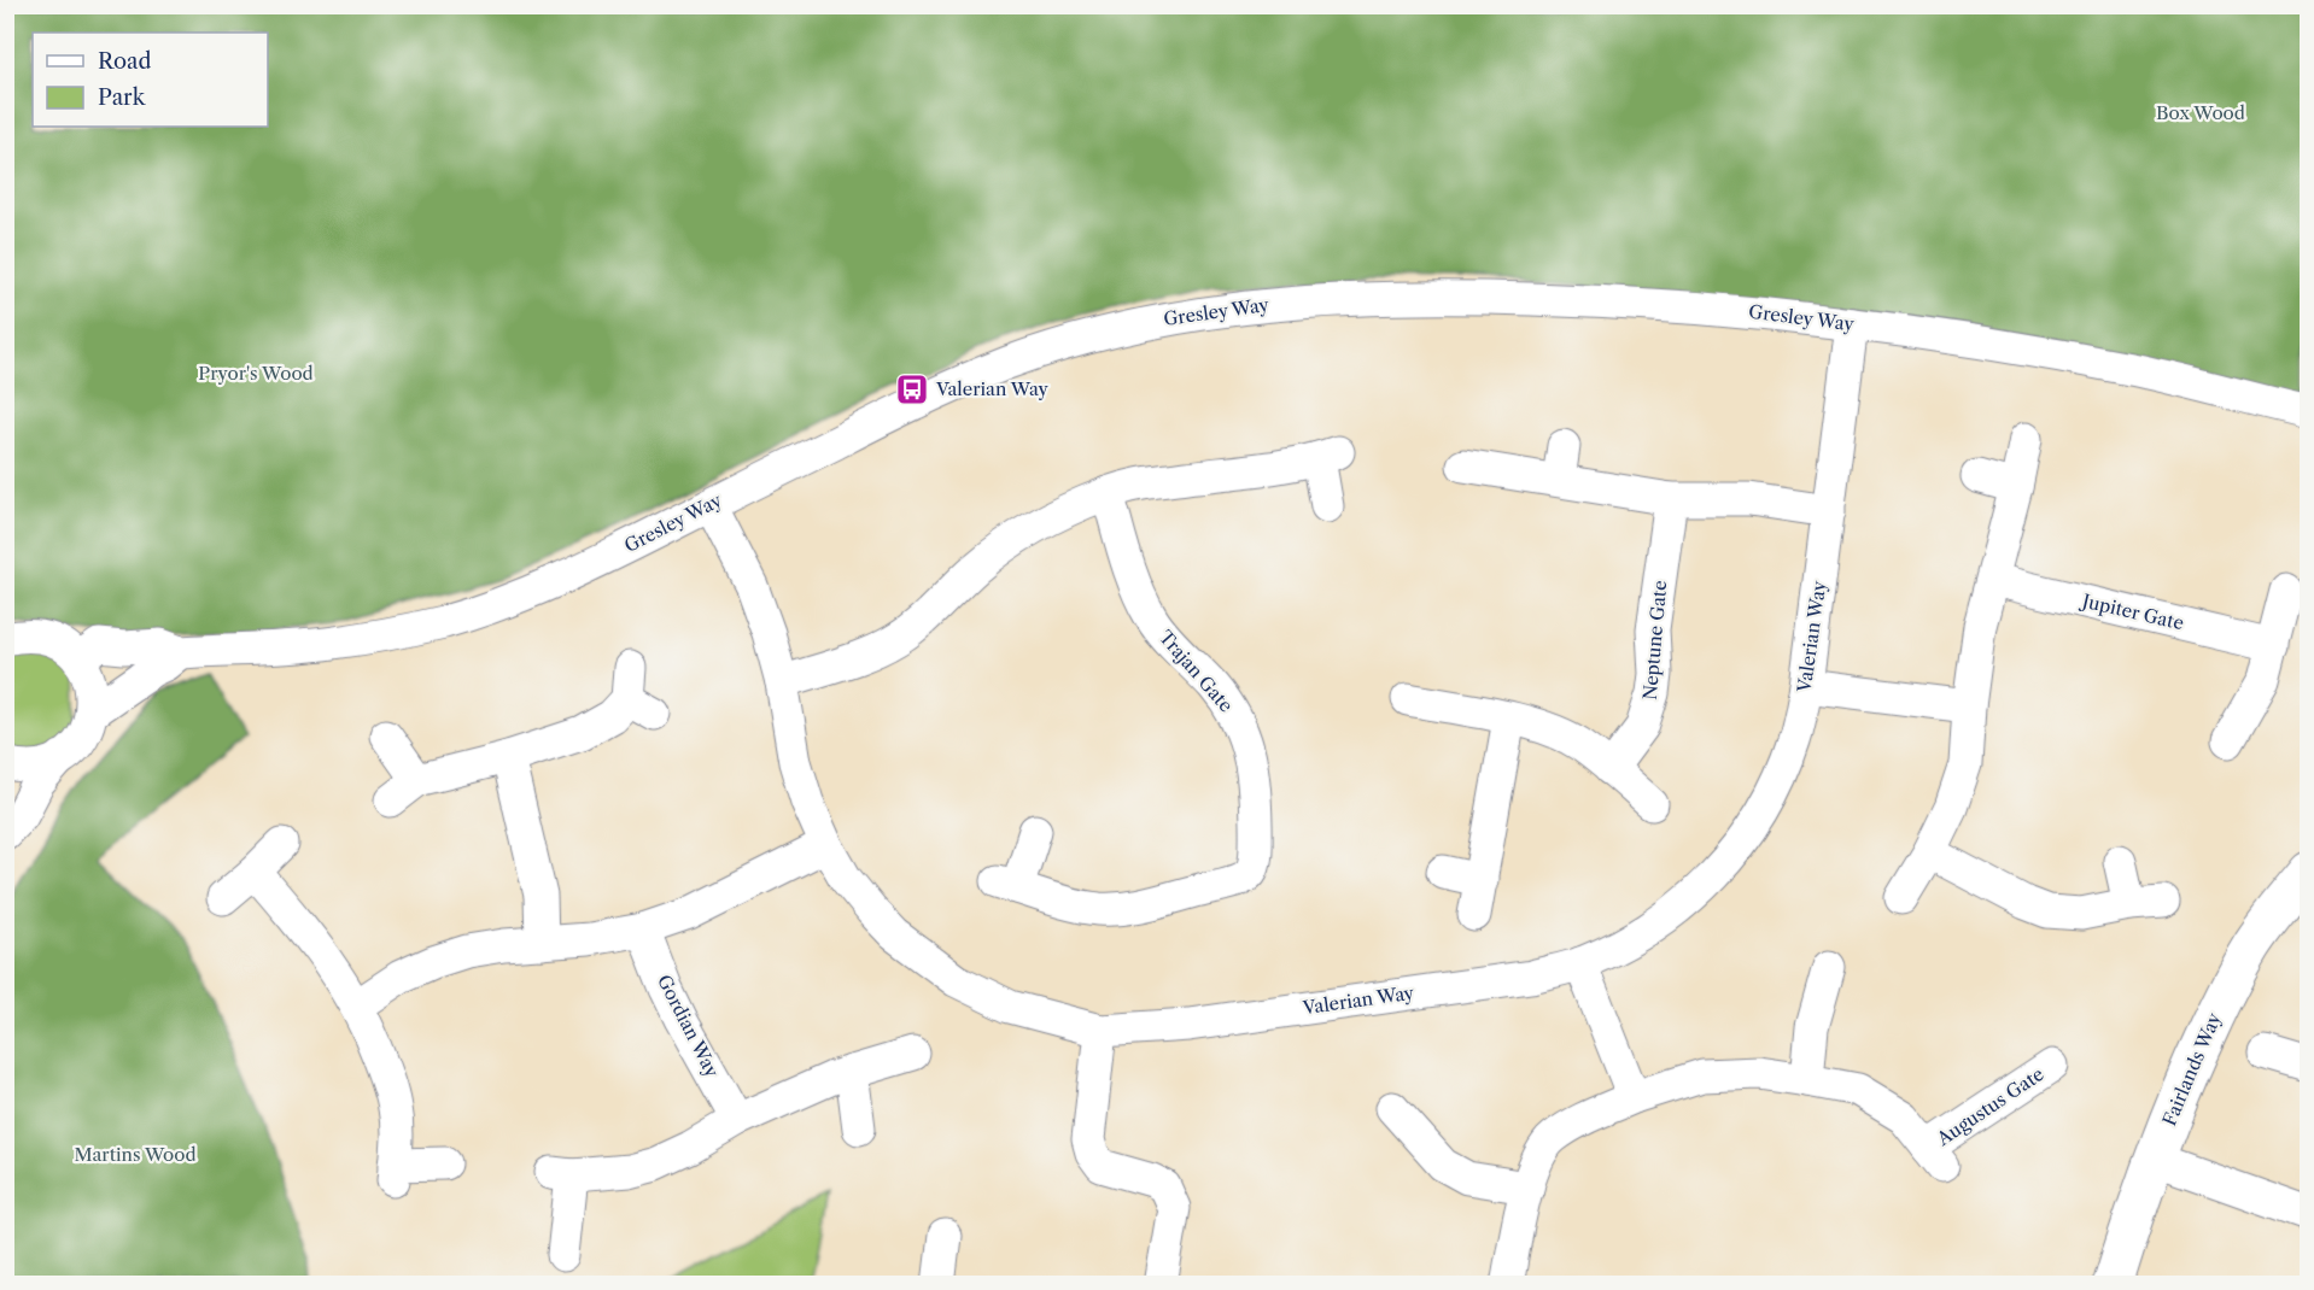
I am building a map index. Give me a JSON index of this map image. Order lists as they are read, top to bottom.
{
  "streets": {
    "main road": ["Fairlands Way"],
    "street": [
      "Gresley Way",
      "Jupiter Gate",
      "Valerian Way",
      "Neptune Gate",
      "Trajan Gate",
      "Gordian Way",
      "Augustus Gate"
    ]
  },
  "crossings": [
    ["Gresley Way", "Valerian Way"]
  ],
  "parks": ["Box Wood", "Pryor's Wood", "Martins Wood"],
  "places": {
    "bus stop": ["Valerian Way"]
  },
  "legend": ["Road", "Park"]
}
